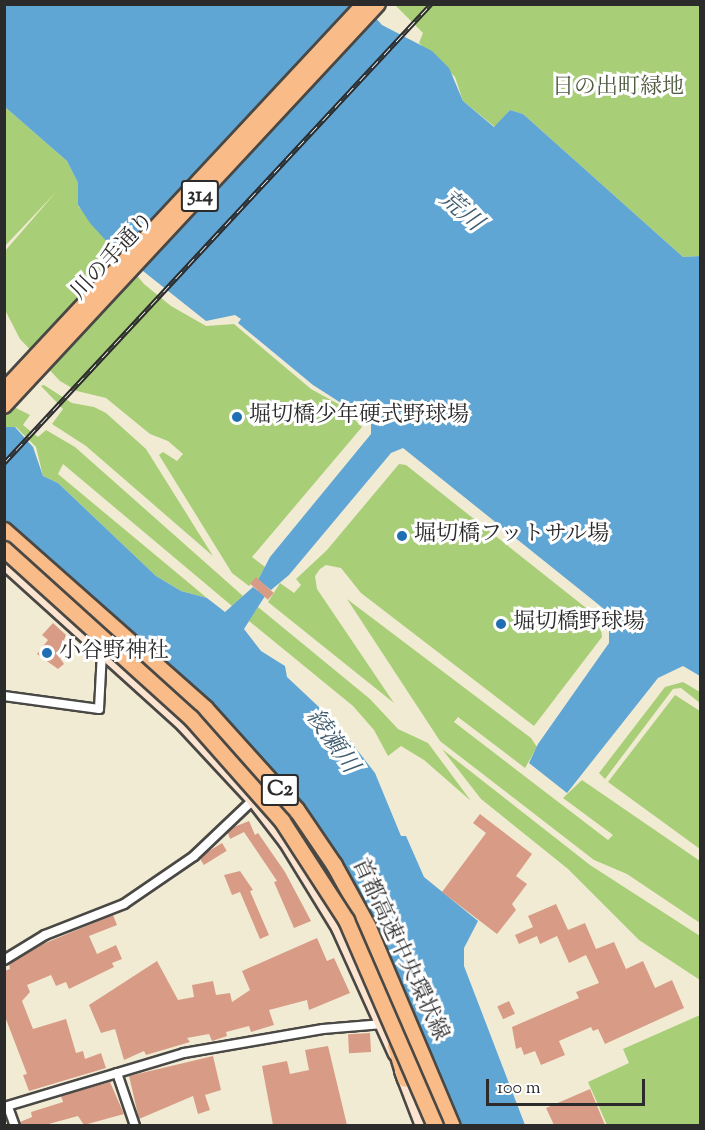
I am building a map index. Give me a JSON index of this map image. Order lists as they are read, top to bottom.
{
  "streets": {
    "highway": ["C2", "首都高速中央環状線"],
    "main road": ["314", "川の手通り"]
  },
  "water": ["荒川", "綾瀬川"],
  "parks": ["日の出町緑地"],
  "places": [
    "堀切橋少年硬式野球場",
    "堀切橋フットサル場",
    "堀切橋野球場",
    "小谷野神社"
  ],
  "scale_bar": "100 m"
}
